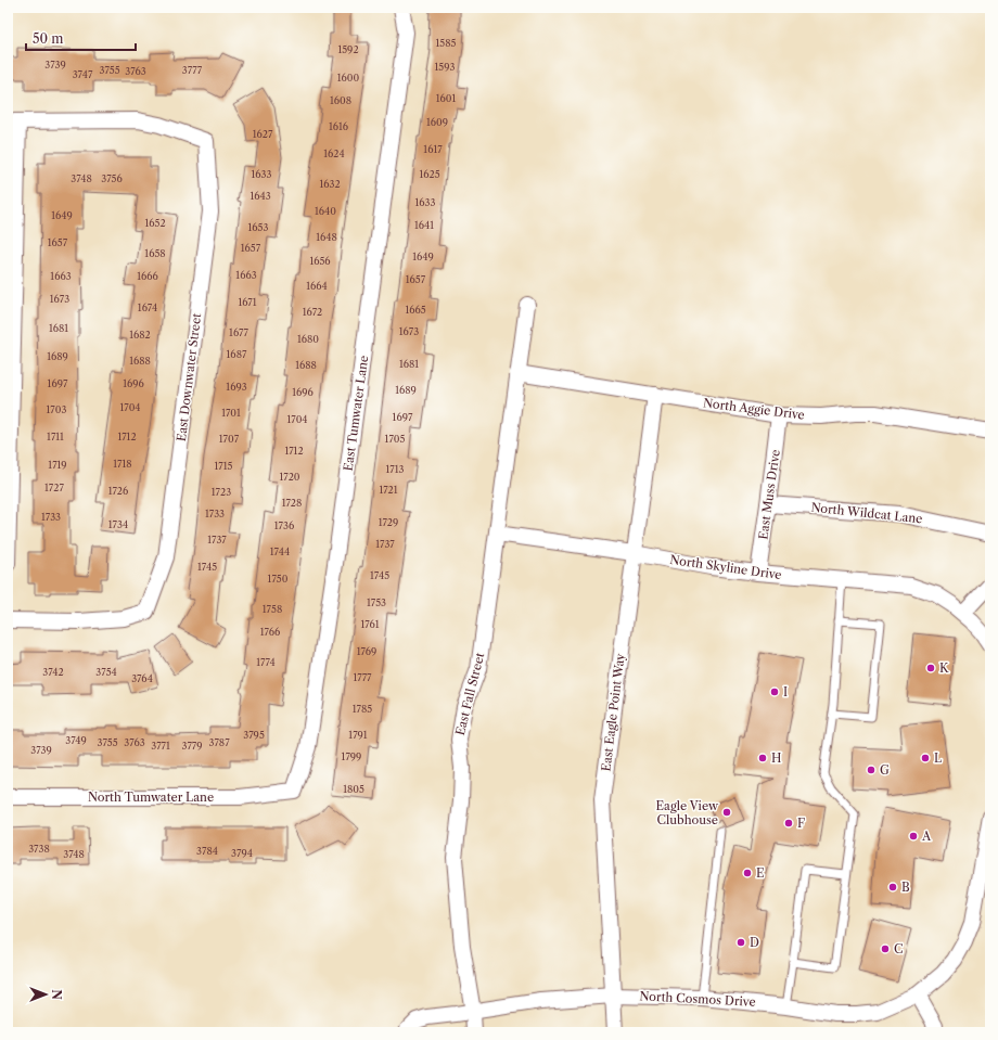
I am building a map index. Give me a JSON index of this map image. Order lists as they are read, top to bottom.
{
  "streets": {
    "street": [
      "East Downwater Street",
      "North Aggie Drive",
      "East Tumwater Lane",
      "East Muss Drive",
      "North Wildcat Lane",
      "North Skyline Drive",
      "East Fall Street",
      "East Eagle Point Way",
      "North Tumwater Lane",
      "North Cosmos Drive"
    ]
  },
  "crossings": [
    ["North Aggie Drive", "East Muss Drive"],
    ["North Aggie Drive", "East Fall Street"],
    ["North Aggie Drive", "East Eagle Point Way"],
    ["East Tumwater Lane", "North Tumwater Lane"],
    ["East Muss Drive", "North Wildcat Lane"],
    ["East Muss Drive", "North Skyline Drive"],
    ["North Skyline Drive", "East Fall Street"],
    ["North Skyline Drive", "East Eagle Point Way"],
    ["East Fall Street", "North Cosmos Drive"],
    ["East Eagle Point Way", "North Cosmos Drive"]
  ],
  "places": [
    "K",
    "I",
    "H",
    "L",
    "G",
    "Eagle View Clubhouse",
    "F",
    "A",
    "E",
    "B",
    "D",
    "C"
  ],
  "house_numbers": [
    "1585",
    "1592",
    "3739",
    "1593",
    "3755",
    "3777",
    "3763",
    "3747",
    "1600",
    "1601",
    "1608",
    "1609",
    "1616",
    "1627",
    "1617",
    "1624",
    "1633",
    "1625",
    "3748",
    "3756",
    "1632",
    "1643",
    "1633",
    "1640",
    "1649",
    "1652",
    "1641",
    "1653",
    "1648",
    "1657",
    "1657",
    "1658",
    "1649",
    "1656",
    "1663",
    "1663",
    "1666",
    "1657",
    "1664",
    "1673",
    "1671",
    "1674",
    "1665",
    "1672",
    "1681",
    "1673",
    "1677",
    "1682",
    "1680",
    "1687",
    "1689",
    "1688",
    "1681",
    "1688",
    "1697",
    "1696",
    "1693",
    "1689",
    "1696",
    "1704",
    "1703",
    "1701",
    "1697",
    "1704",
    "1711",
    "1712",
    "1707",
    "1705",
    "1712",
    "1718",
    "1719",
    "1715",
    "1713",
    "1720",
    "1727",
    "1721",
    "1726",
    "1723",
    "1728",
    "1733",
    "1733",
    "1729",
    "1734",
    "1736",
    "1737",
    "1737",
    "1744",
    "1745",
    "1745",
    "1750",
    "1753",
    "1758",
    "1761",
    "1766",
    "1769",
    "1774",
    "3742",
    "3754",
    "1777",
    "3764",
    "1785",
    "3795",
    "1791",
    "3749",
    "3755",
    "3763",
    "3787",
    "3771",
    "3779",
    "3739",
    "1799",
    "1805",
    "3738",
    "3784",
    "3794",
    "3748"
  ],
  "scale_bar": "50 m",
  "north": "right"
}
